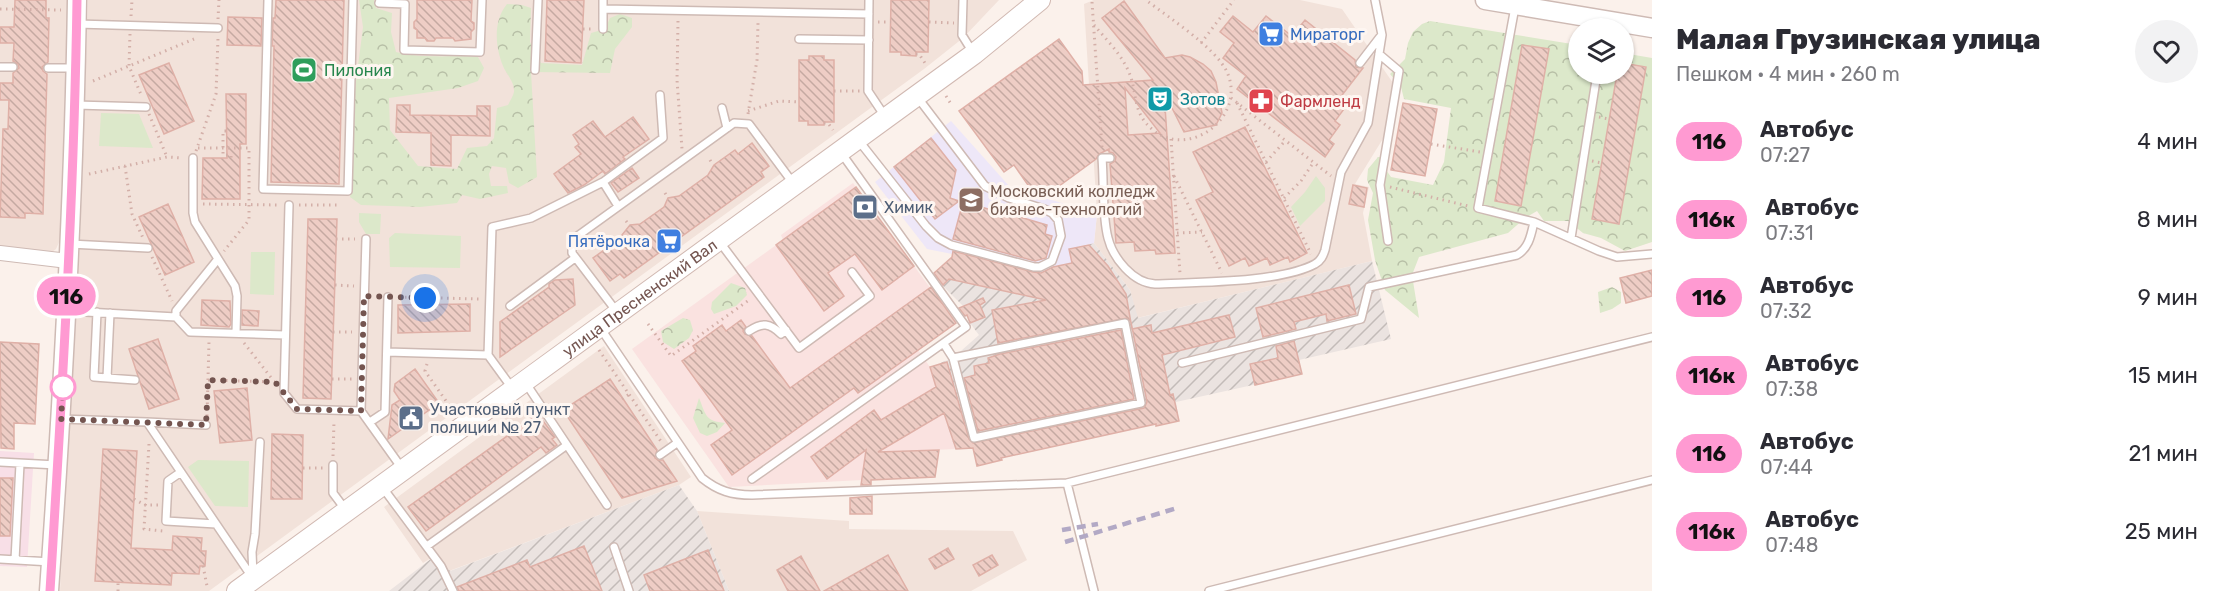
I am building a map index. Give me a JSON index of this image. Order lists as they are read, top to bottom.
{
  "streets": {
    "main road": ["улица Пресненский Вал"]
  },
  "places": {
    "supermarket": ["Мираторг", "Пятёрочка"],
    "sports": ["Пилония"],
    "theatre": ["Зотов"],
    "pharmacy": ["Фармленд"],
    "school or university": ["Московский колледж бизнес-технологий"],
    "bank": ["Химик"],
    "public building": ["Участковый пункт полиции № 27"]
  },
  "lines": ["bus line 116"],
  "page": {
    "on_map": "116",
    "heading": ["Малая Грузинская улица", "Пешком · 4 мин · 260 m"],
    "list": [
      {
        "mark": "116",
        "name": "Автобус",
        "note": "07:27",
        "value": "4 мин"
      },
      {
        "mark": "116к",
        "name": "Автобус",
        "note": "07:31",
        "value": "8 мин"
      },
      {
        "mark": "116",
        "name": "Автобус",
        "note": "07:32",
        "value": "9 мин"
      },
      {
        "mark": "116к",
        "name": "Автобус",
        "note": "07:38",
        "value": "15 мин"
      },
      {
        "mark": "116",
        "name": "Автобус",
        "note": "07:44",
        "value": "21 мин"
      },
      {
        "mark": "116к",
        "name": "Автобус",
        "note": "07:48",
        "value": "25 мин"
      }
    ]
  }
}
